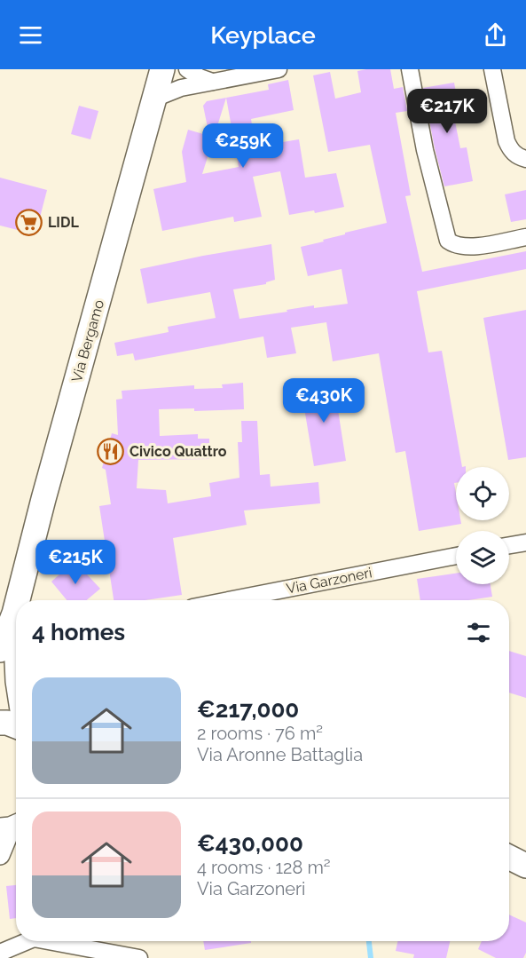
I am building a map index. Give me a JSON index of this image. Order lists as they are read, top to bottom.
{
  "streets": {
    "main road": ["Via Bergamo"],
    "street": ["Via Garzoneri"]
  },
  "places": {
    "supermarket": ["LIDL"],
    "restaurant": ["Civico Quattro"]
  },
  "page": {
    "header": "Keyplace",
    "price": [
      "€217K",
      "€259K",
      "€430K",
      "€215K"
    ],
    "heading": "4 homes",
    "list": [
      {
        "name": "€217,000",
        "note": "2 rooms · 76 m² · Via Aronne Battaglia"
      },
      {
        "name": "€430,000",
        "note": "4 rooms · 128 m² · Via Garzoneri"
      }
    ]
  }
}
